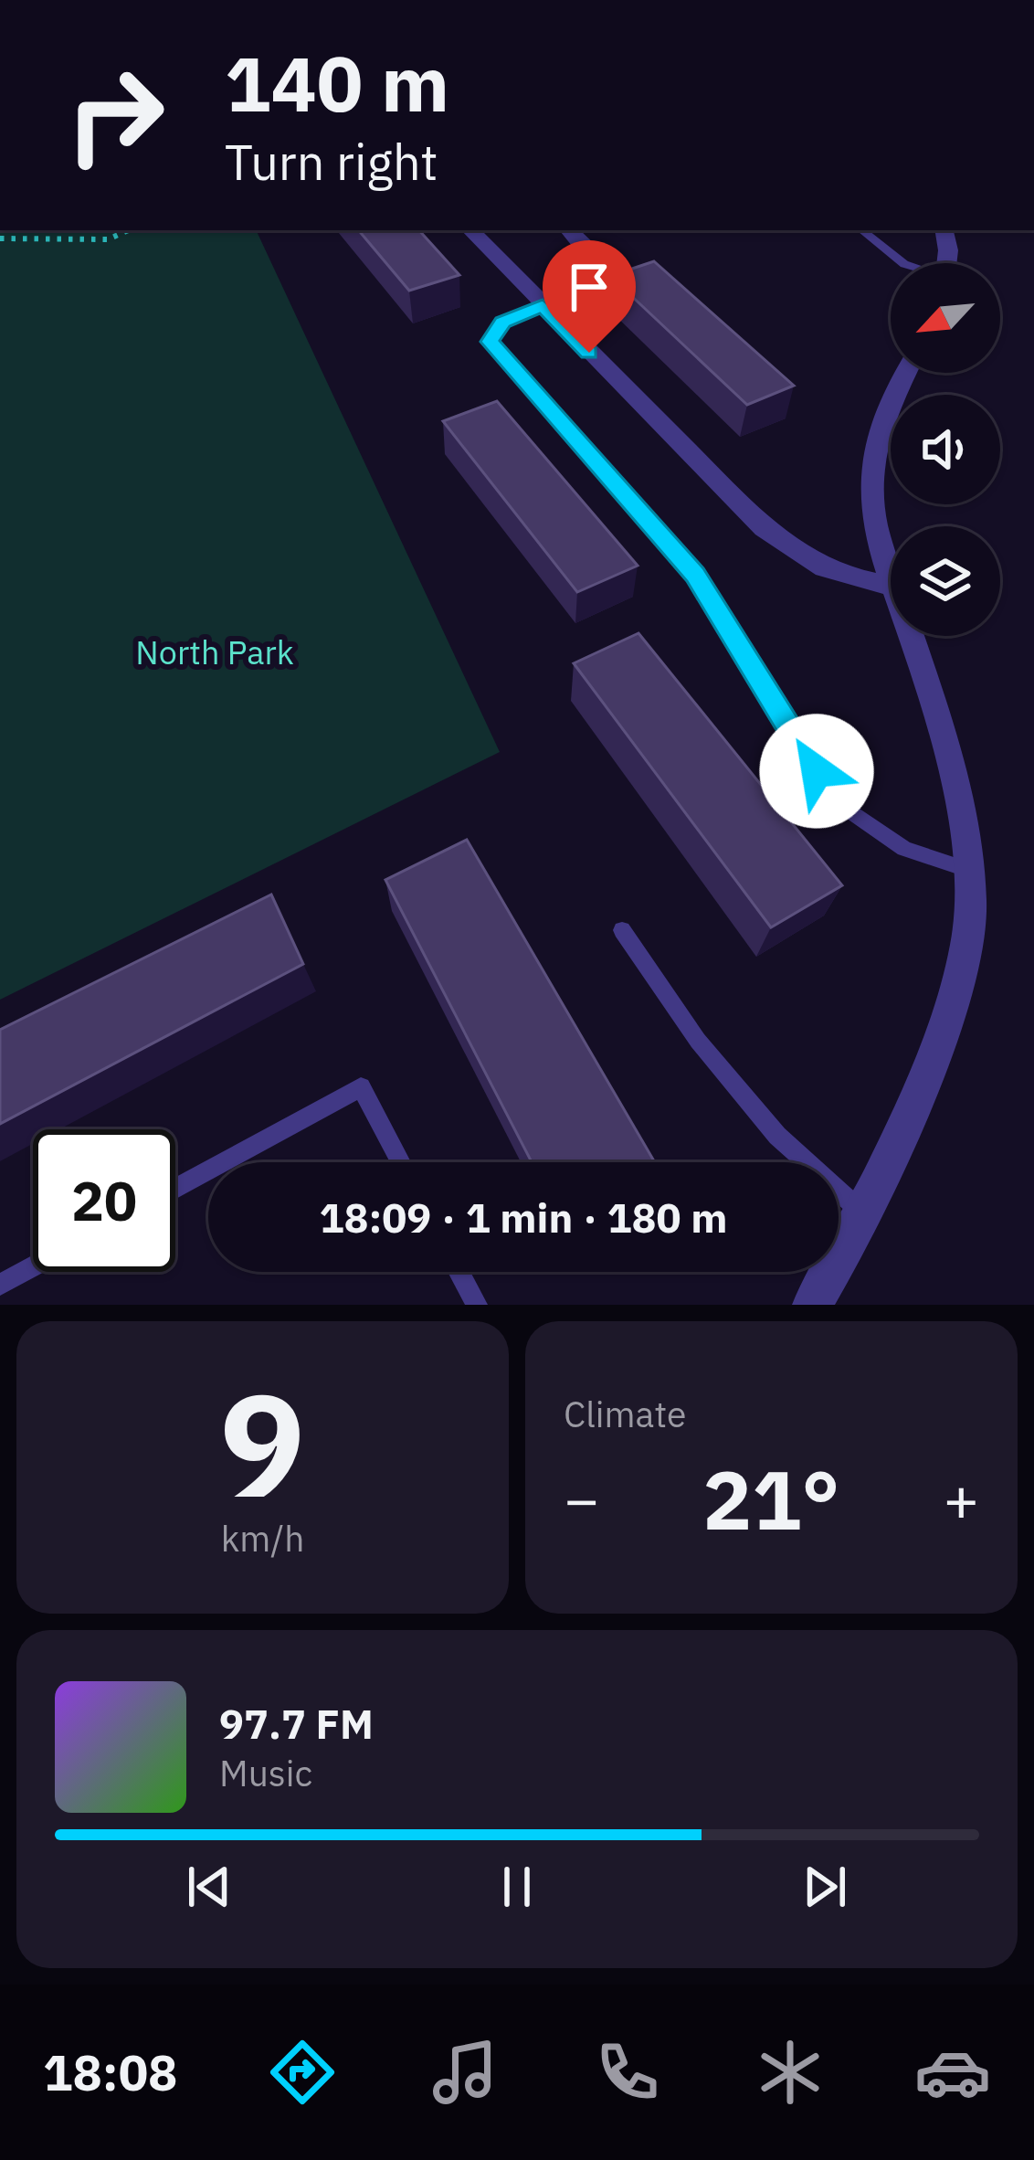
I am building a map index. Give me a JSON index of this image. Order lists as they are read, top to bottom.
{
  "parks": ["North Park"],
  "north": "bottom left",
  "page": {
    "turn": ["140 m", "Turn right"],
    "limit": "20",
    "trip": "18:09 · 1 min · 180 m",
    "tile": [
      ["9", "km/h"],
      "Climate"
    ],
    "heat": ["−", "21°", "+"],
    "song": ["97.7 FM", "Music"],
    "tabs": "18:08"
  }
}
